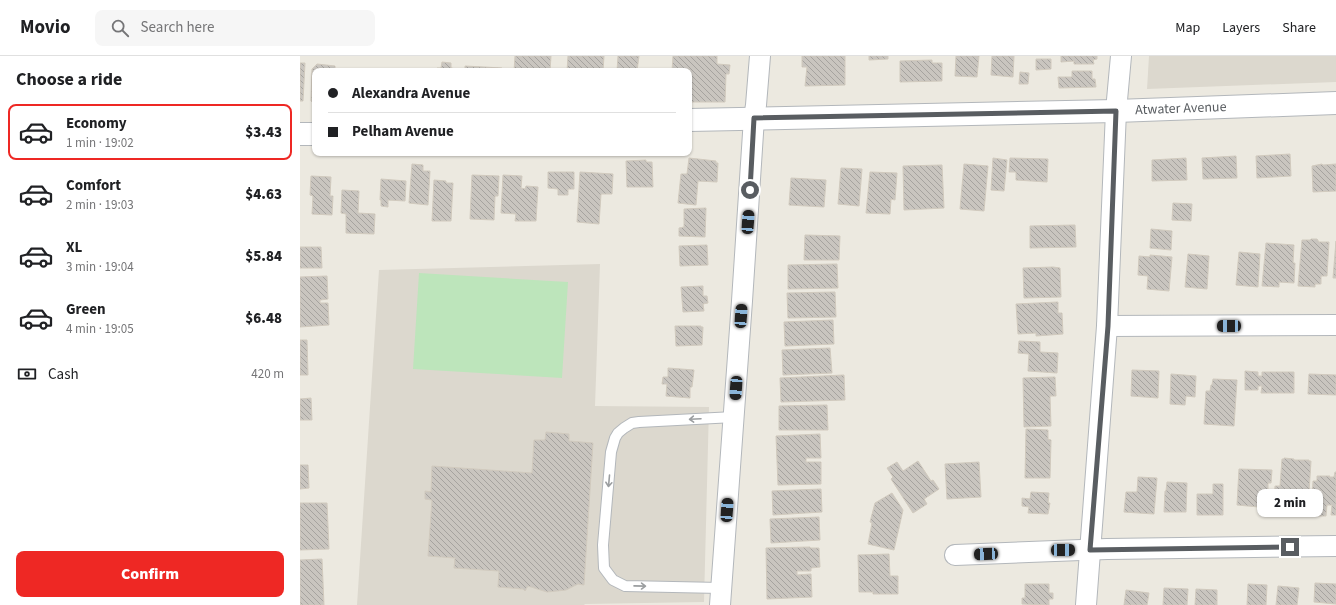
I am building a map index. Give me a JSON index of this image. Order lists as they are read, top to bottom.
{
  "streets": {
    "street": ["Atwater Avenue"]
  },
  "page": {
    "header": "Movio",
    "search": "Search here",
    "nav": ["Map", "Layers", "Share"],
    "heading": "Choose a ride",
    "banner": ["Alexandra Avenue", "Pelham Avenue"],
    "list": [
      {
        "name": "Economy",
        "note": "1 min · 19:02",
        "value": "$3.43"
      },
      {
        "name": "Comfort",
        "note": "2 min · 19:03",
        "value": "$4.63"
      },
      {
        "name": "XL",
        "note": "3 min · 19:04",
        "value": "$5.84"
      },
      {
        "name": "Green",
        "note": "4 min · 19:05",
        "value": "$6.48"
      }
    ],
    "pay": ["Cash", "420 m"],
    "bubble": "2 min",
    "buttons": "Confirm"
  }
}
